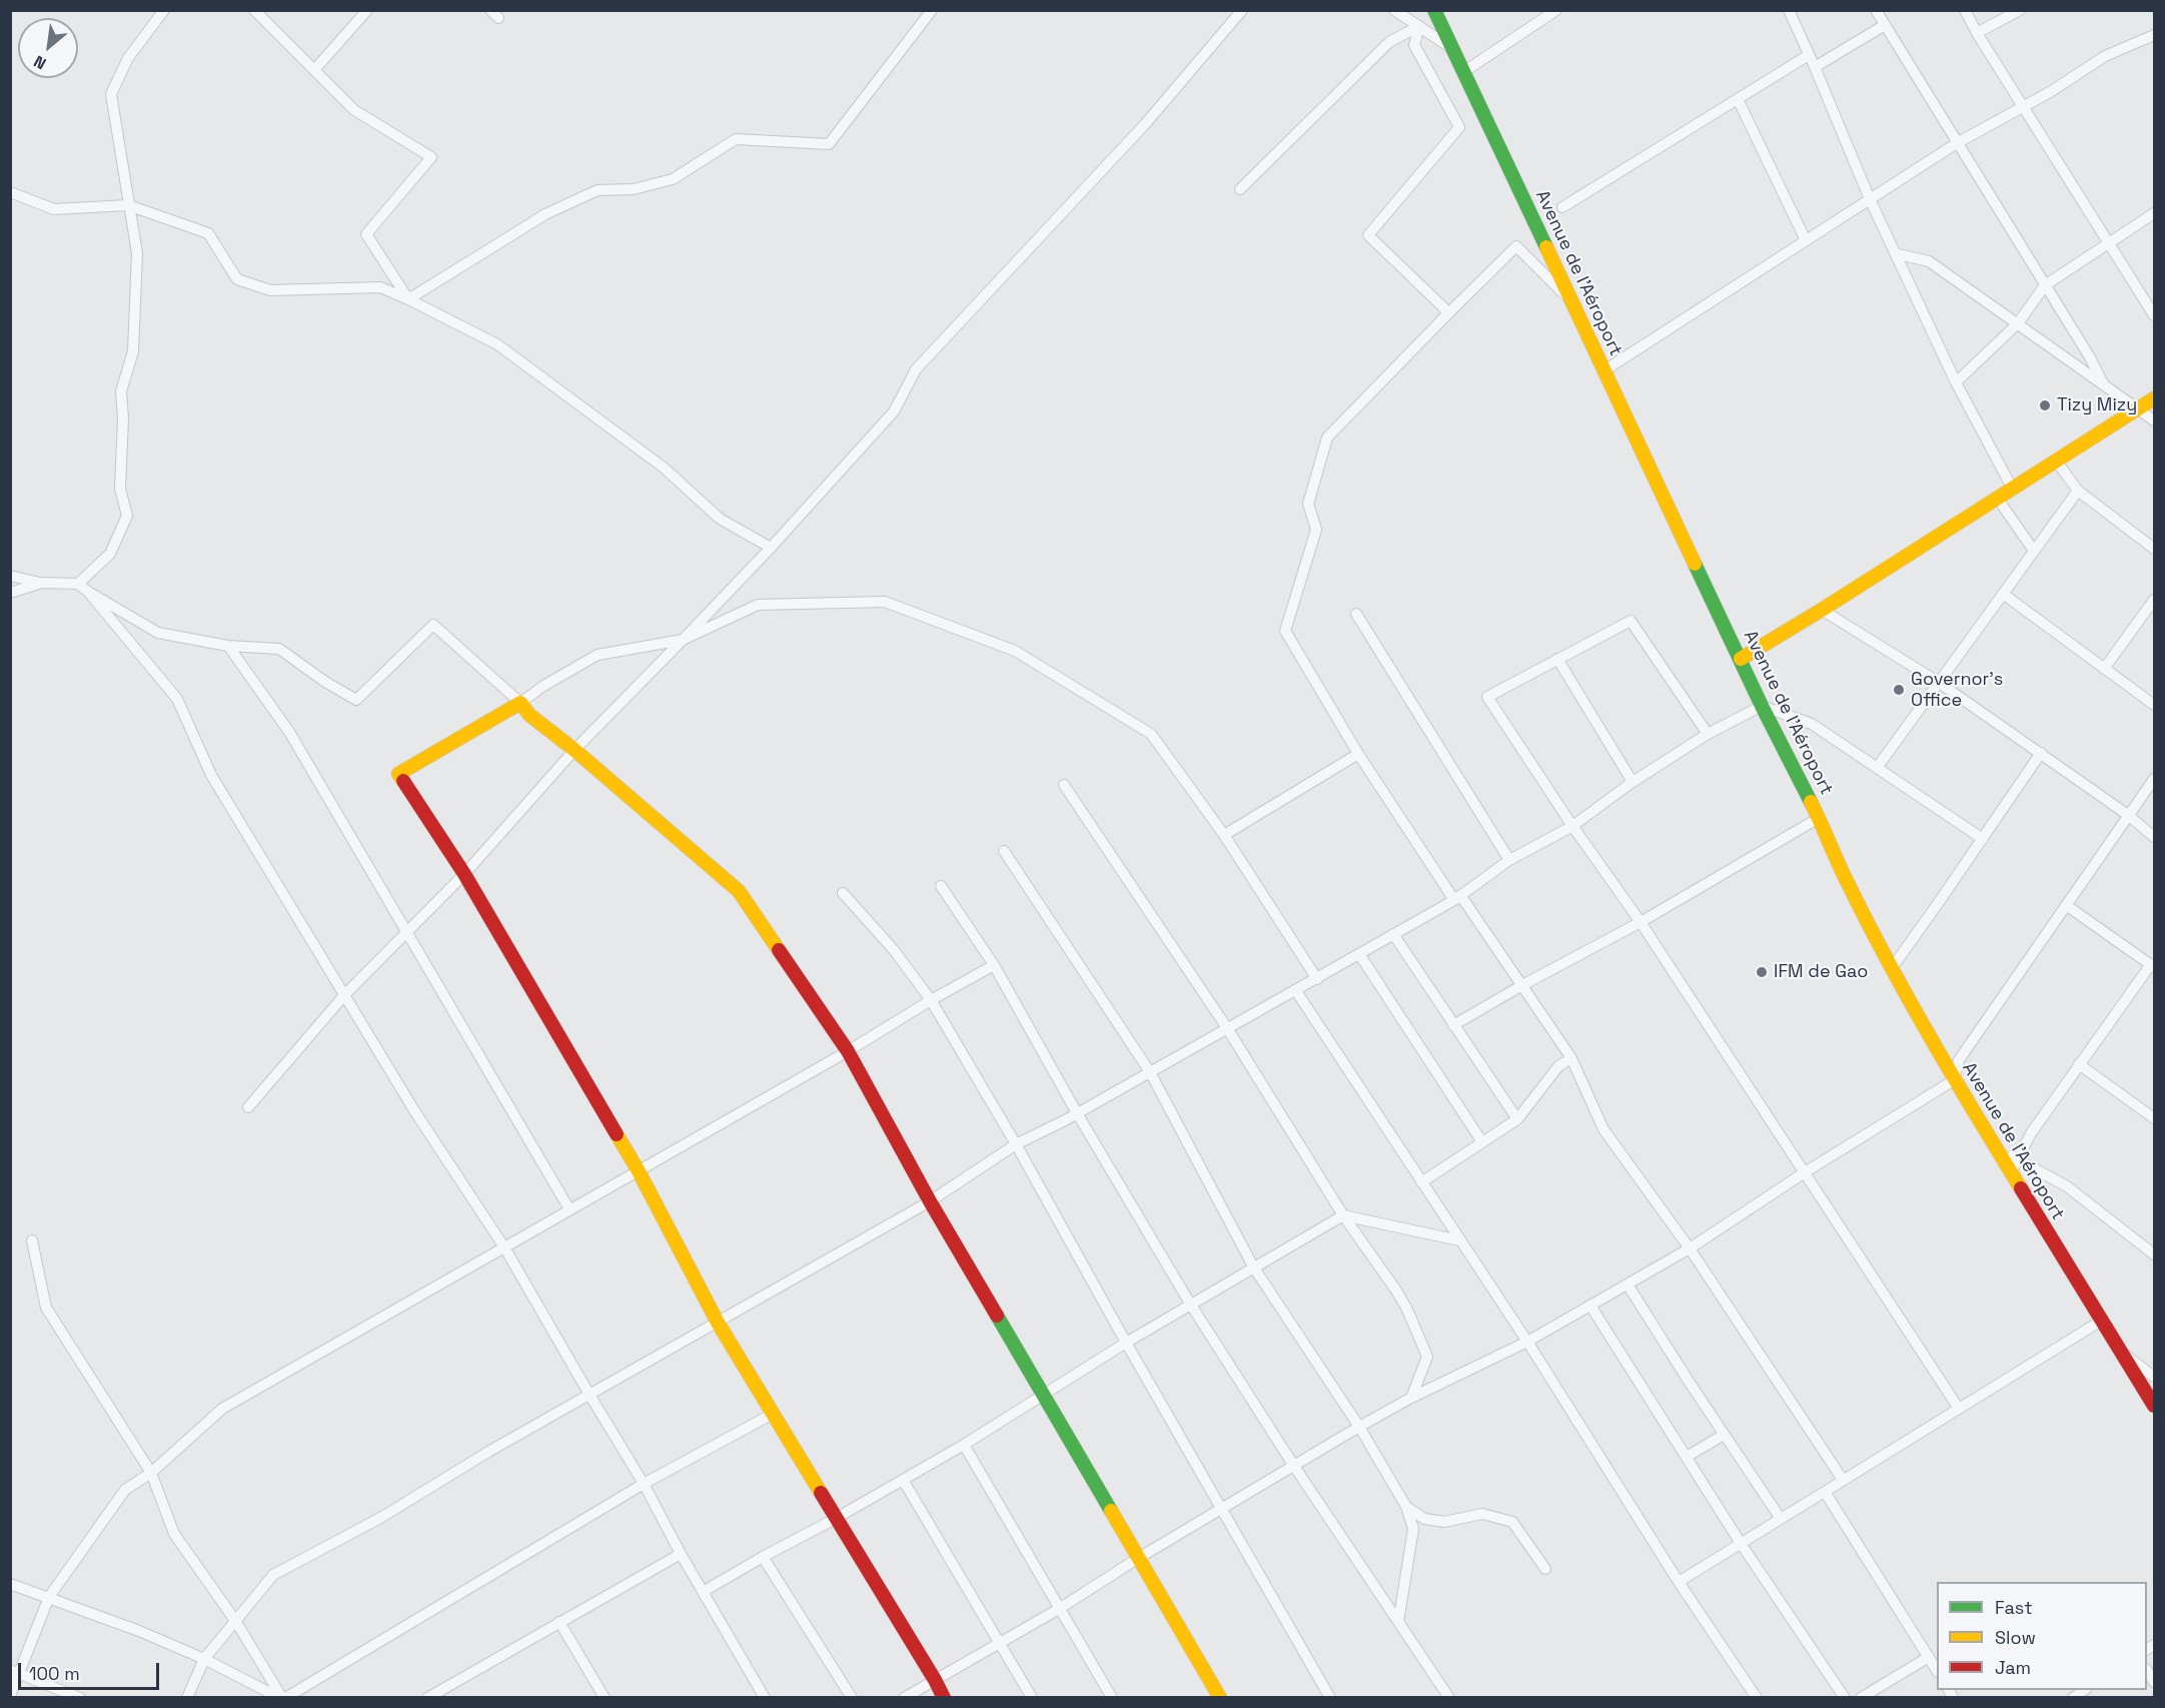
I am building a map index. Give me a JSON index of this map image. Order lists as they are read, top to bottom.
{
  "streets": {
    "street": ["Avenue de l'Aéroport"]
  },
  "places": ["Tizy Mizy", "Governor's Office", "IFM de Gao"],
  "legend": ["Fast", "Slow", "Jam"],
  "scale_bar": "100 m",
  "north": "bottom left"
}
